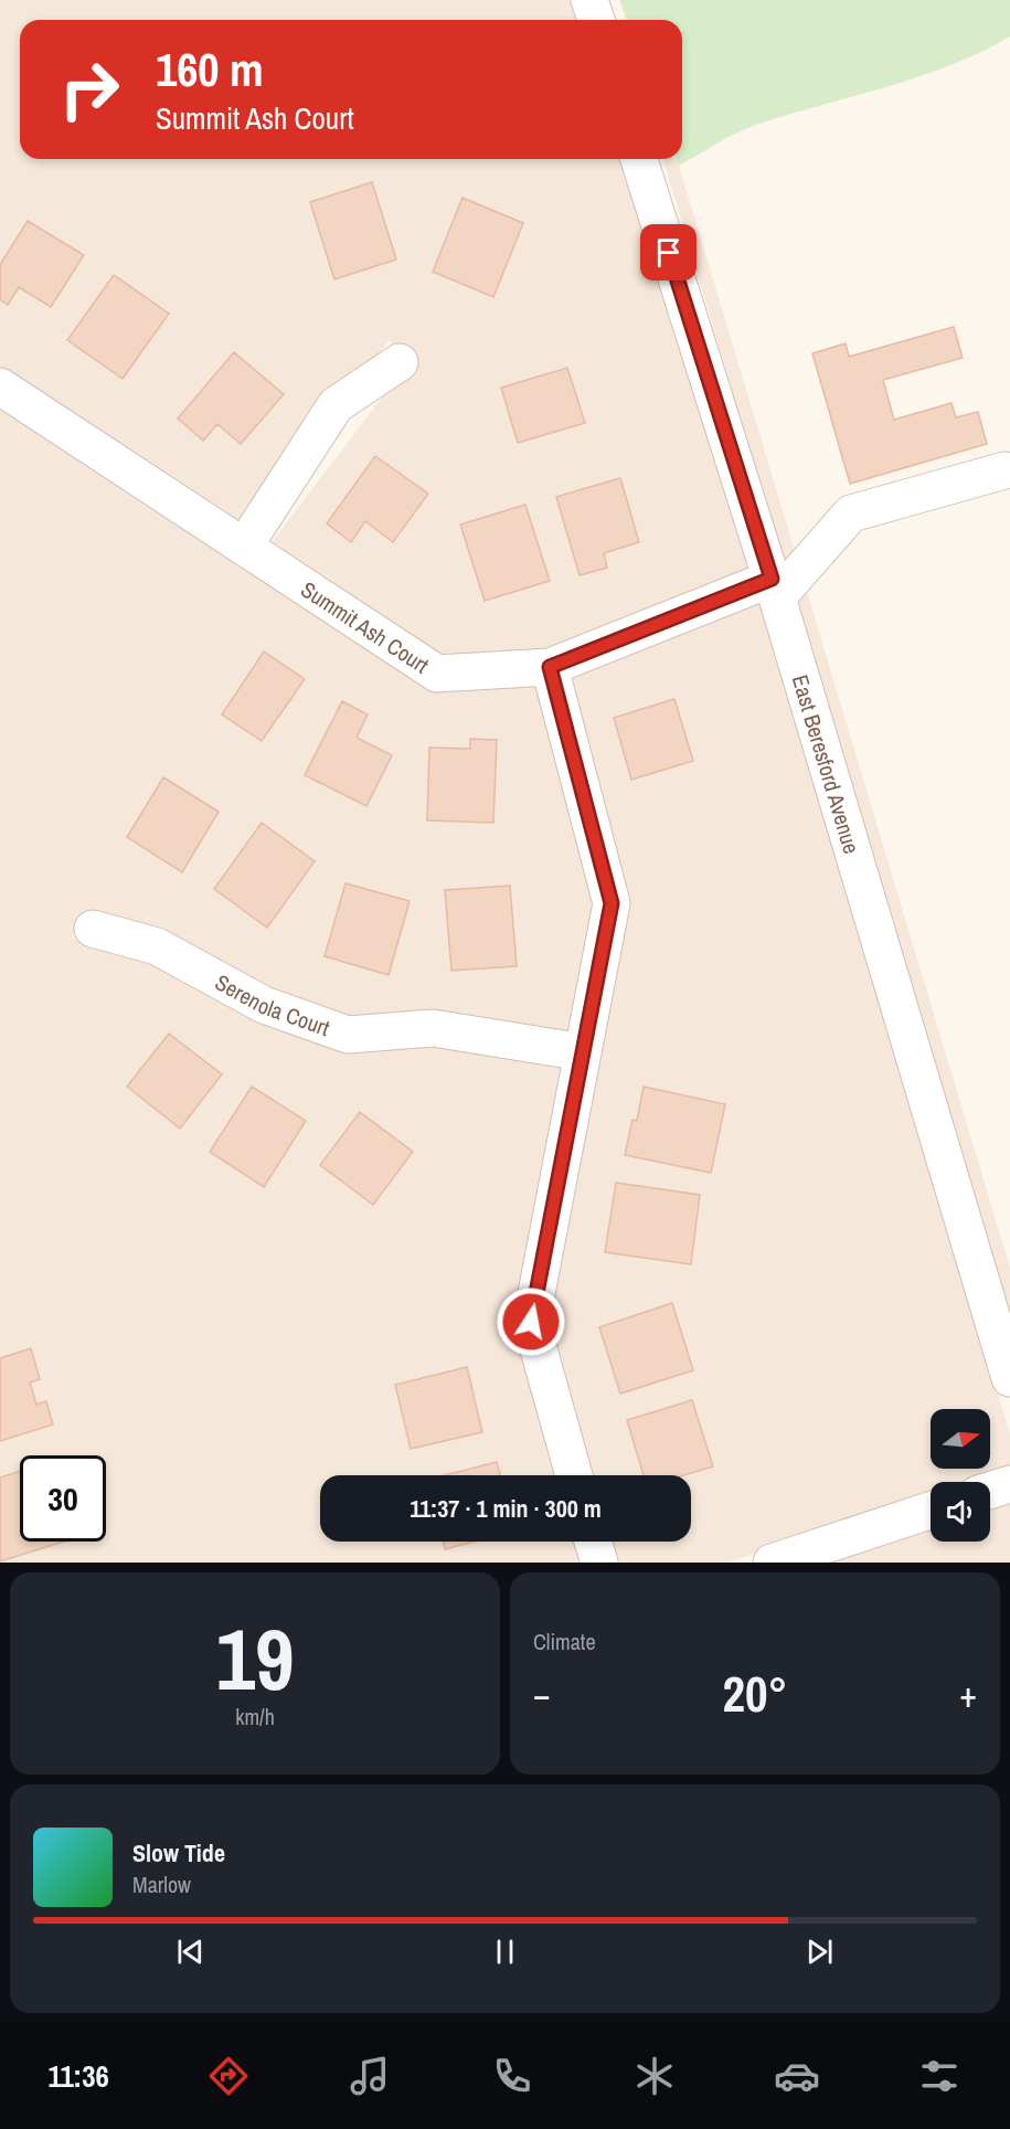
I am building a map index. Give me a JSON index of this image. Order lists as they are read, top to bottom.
{
  "streets": {
    "street": ["Summit Ash Court", "East Beresford Avenue", "Serenola Court"]
  },
  "crossings": [
    ["Summit Ash Court", "East Beresford Avenue"]
  ],
  "north": "right",
  "page": {
    "turn": ["160 m", "Summit Ash Court"],
    "limit": "30",
    "trip": "11:37 · 1 min · 300 m",
    "tile": [
      ["19", "km/h"],
      "Climate"
    ],
    "heat": ["−", "20°", "+"],
    "song": ["Slow Tide", "Marlow"],
    "tabs": "11:36"
  }
}
